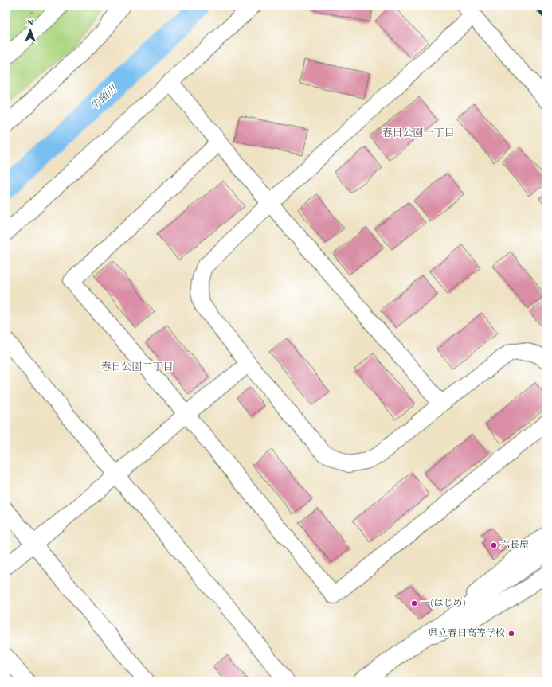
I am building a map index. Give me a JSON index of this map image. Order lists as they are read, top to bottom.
{
  "districts": ["春日公園一丁目", "春日公園二丁目"],
  "water": ["牛頸川"],
  "places": ["六長屋", "一(はじめ)", "県立春日高等学校"],
  "north": "top"
}
